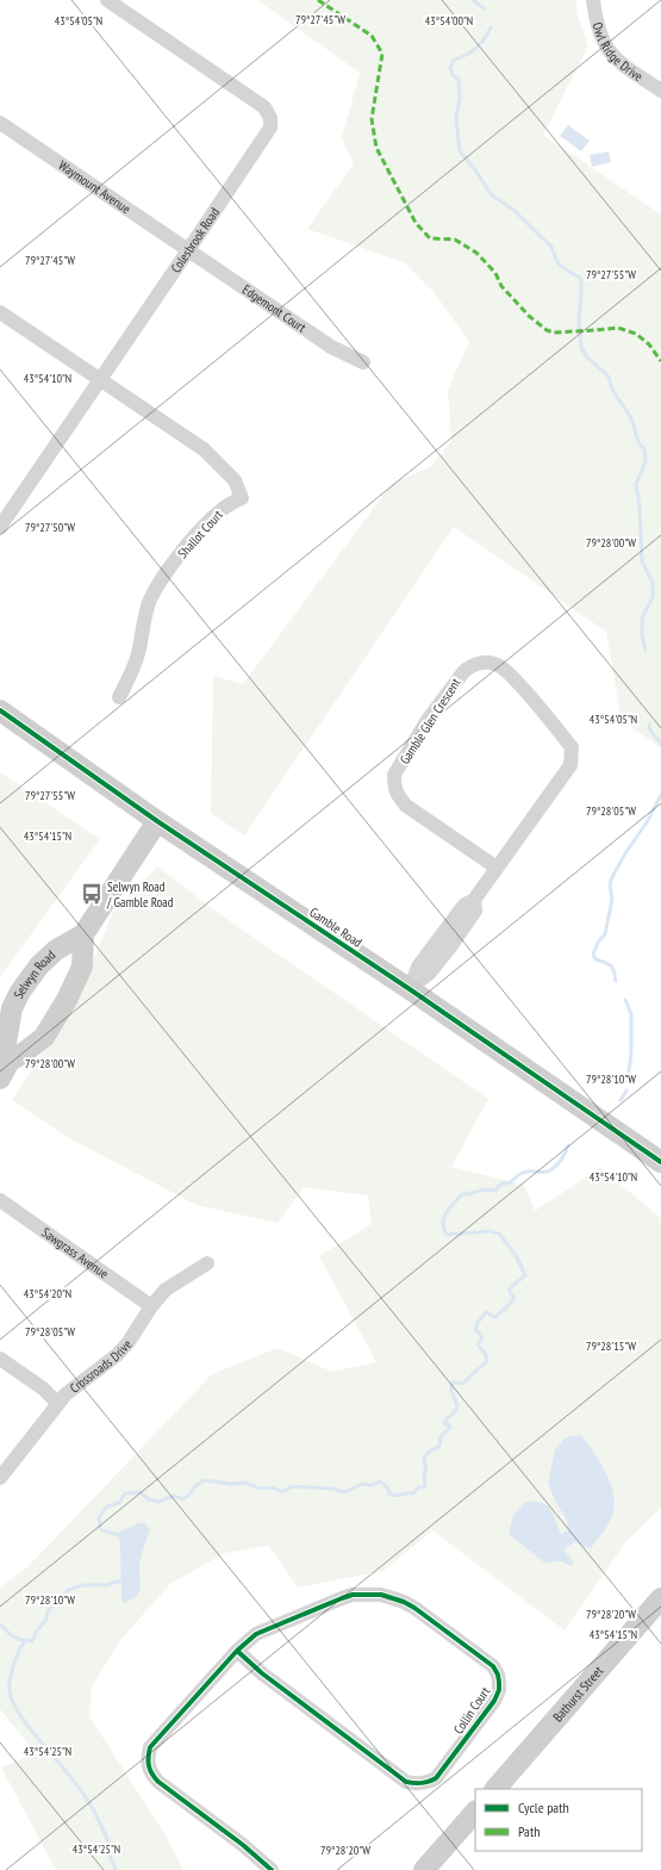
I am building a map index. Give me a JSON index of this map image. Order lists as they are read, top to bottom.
{
  "streets": {
    "main road": ["Gamble Road", "Selwyn Road", "Bathurst Street"],
    "street": [
      "Owl Ridge Drive",
      "Waymount Avenue",
      "Colesbrook Road",
      "Edgemont Court",
      "Shallot Court",
      "Gamble Glen Crescent",
      "Sawgrass Avenue",
      "Crossroads Drive",
      "Collin Court"
    ]
  },
  "crossings": [
    ["Waymount Avenue", "Colesbrook Road"],
    ["Waymount Avenue", "Edgemont Court"],
    ["Colesbrook Road", "Edgemont Court"],
    ["Colesbrook Road", "Shallot Court"],
    ["Gamble Glen Crescent", "Gamble Road"],
    ["Gamble Road", "Selwyn Road"],
    ["Sawgrass Avenue", "Crossroads Drive"]
  ],
  "places": {
    "bus stop": ["Selwyn Road / Gamble Road"]
  },
  "legend": ["Cycle path", "Path"],
  "coordinates": [
    "79°27'45\"W",
    "43°54'05\"N",
    "43°54'00\"N",
    "79°27'55\"W",
    "43°54'10\"N",
    "79°27'50\"W",
    "79°28'00\"W",
    "79°28'05\"W",
    "43°54'15\"N",
    "79°28'10\"W",
    "43°54'20\"N",
    "79°28'15\"W",
    "79°28'20\"W",
    "43°54'25\"N"
  ]
}
